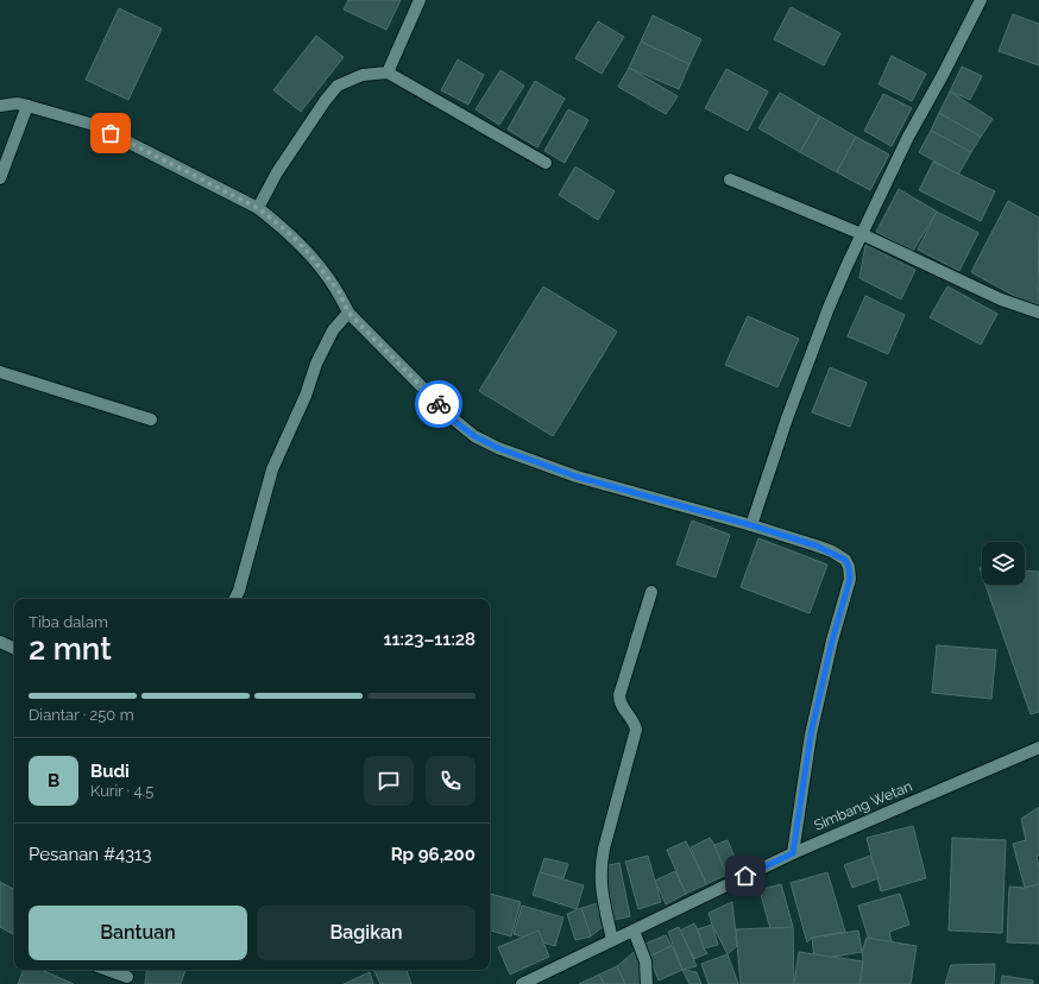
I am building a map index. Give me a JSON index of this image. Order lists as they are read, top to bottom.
{
  "streets": {
    "street": ["Simbang Wetan"]
  },
  "page": {
    "heading": ["2 mnt", "Tiba dalam", "11:23–11:28"],
    "panel": [
      "Budi",
      "Kurir · 4.5",
      "Pesanan #4313",
      "Rp 96,200"
    ],
    "bar": "Diantar · 250 m",
    "round": "B",
    "buttons": ["Bantuan", "Bagikan"]
  }
}
